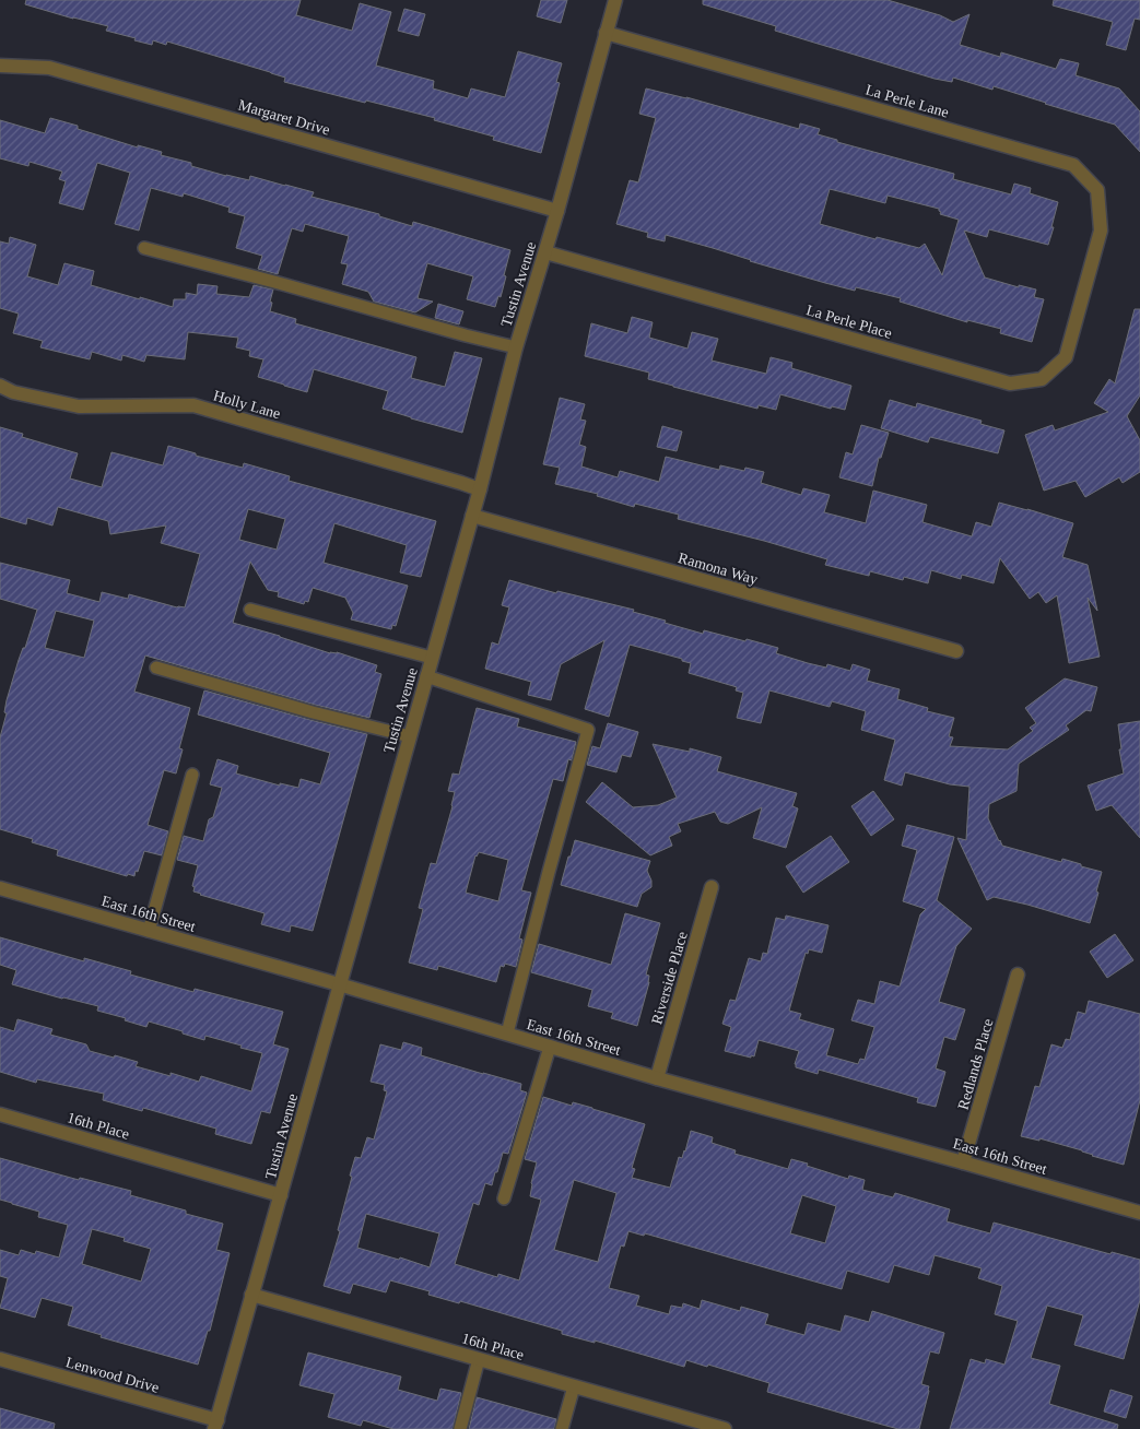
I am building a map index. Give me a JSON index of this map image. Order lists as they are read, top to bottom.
{
  "streets": {
    "street": [
      "La Perle Lane",
      "Margaret Drive",
      "Tustin Avenue",
      "La Perle Place",
      "Holly Lane",
      "Ramona Way",
      "East 16th Street",
      "Riverside Place",
      "Redlands Place",
      "16th Place",
      "Lenwood Drive"
    ]
  },
  "crossings": [
    ["La Perle Lane", "Tustin Avenue"],
    ["La Perle Lane", "La Perle Place"],
    ["Margaret Drive", "Tustin Avenue"],
    ["Tustin Avenue", "La Perle Place"],
    ["Tustin Avenue", "Holly Lane"],
    ["Tustin Avenue", "Ramona Way"],
    ["Tustin Avenue", "East 16th Street"],
    ["Tustin Avenue", "16th Place"],
    ["Tustin Avenue", "Lenwood Drive"],
    ["East 16th Street", "Riverside Place"],
    ["East 16th Street", "Redlands Place"]
  ]
}
